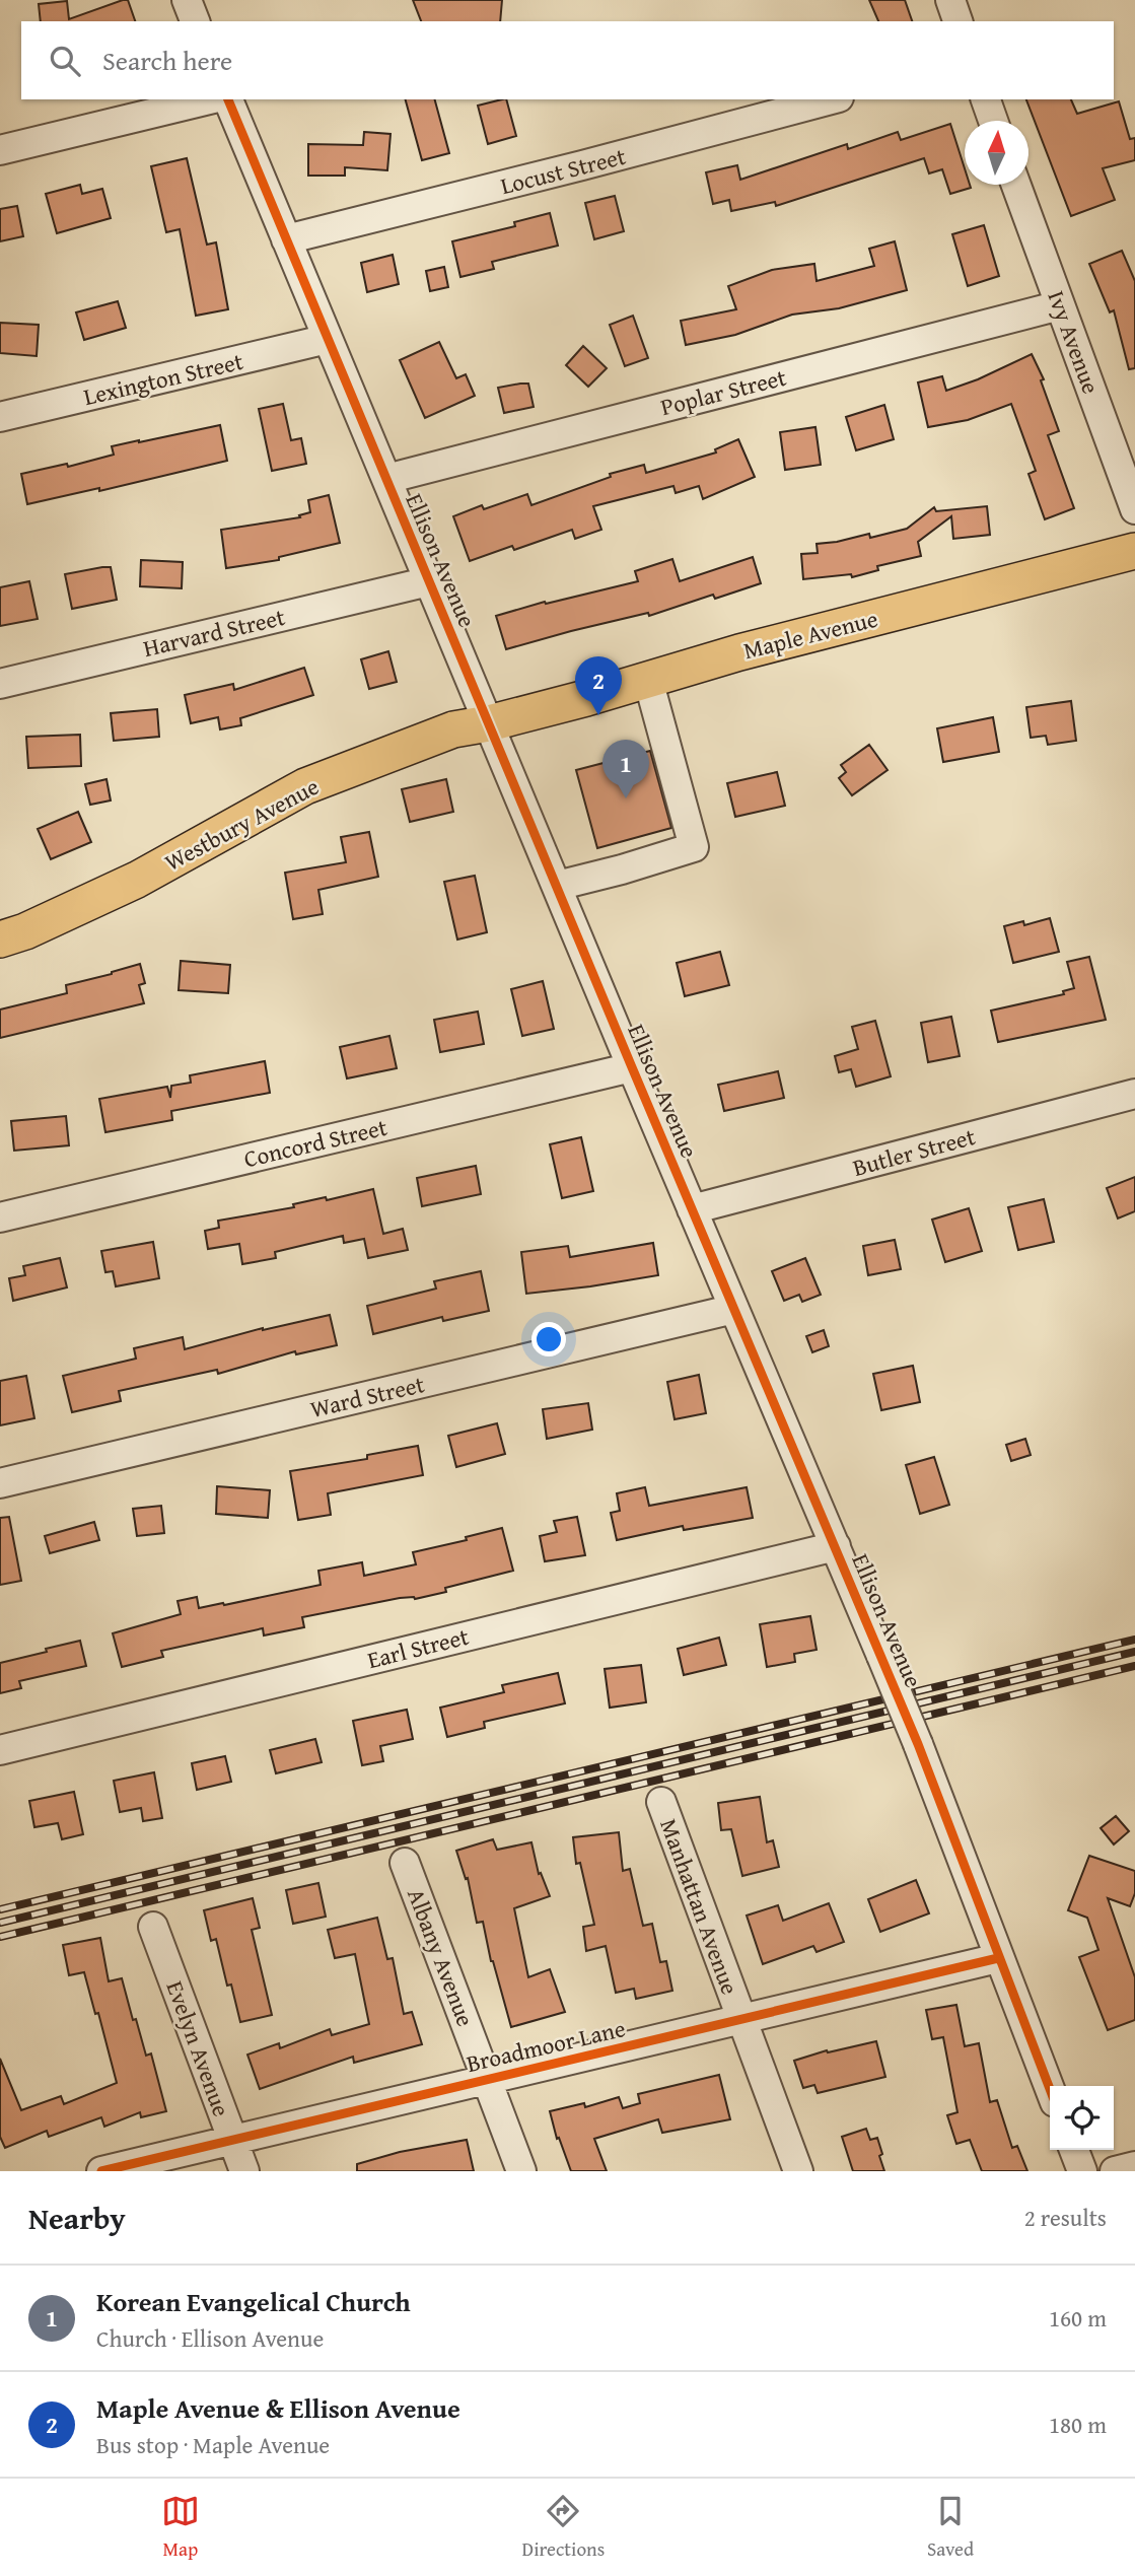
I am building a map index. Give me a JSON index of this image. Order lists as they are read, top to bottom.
{
  "streets": {
    "main road": ["Maple Avenue", "Westbury Avenue"],
    "street": [
      "Locust Street",
      "Ivy Avenue",
      "Lexington Street",
      "Poplar Street",
      "Ellison Avenue",
      "Harvard Street",
      "Concord Street",
      "Butler Street",
      "Ward Street",
      "Earl Street",
      "Manhattan Avenue",
      "Albany Avenue",
      "Broadmoor Lane",
      "Evelyn Avenue"
    ]
  },
  "crossings": [
    ["Locust Street", "Ellison Avenue"],
    ["Ivy Avenue", "Poplar Street"],
    ["Lexington Street", "Ellison Avenue"],
    ["Poplar Street", "Ellison Avenue"],
    ["Ellison Avenue", "Harvard Street"],
    ["Ellison Avenue", "Maple Avenue"],
    ["Ellison Avenue", "Westbury Avenue"],
    ["Ellison Avenue", "Concord Street"],
    ["Ellison Avenue", "Butler Street"],
    ["Ellison Avenue", "Ward Street"],
    ["Ellison Avenue", "Earl Street"],
    ["Ellison Avenue", "Broadmoor Lane"],
    ["Maple Avenue", "Westbury Avenue"],
    ["Manhattan Avenue", "Broadmoor Lane"],
    ["Albany Avenue", "Broadmoor Lane"],
    ["Broadmoor Lane", "Evelyn Avenue"]
  ],
  "north": "top",
  "page": {
    "search": "Search here",
    "pins": ["2", "1"],
    "heading": ["Nearby", "2 results"],
    "list": [
      {
        "mark": "1",
        "name": "Korean Evangelical Church",
        "note": "Church · Ellison Avenue",
        "value": "160 m"
      },
      {
        "mark": "2",
        "name": "Maple Avenue & Ellison Avenue",
        "note": "Bus stop · Maple Avenue",
        "value": "180 m"
      }
    ],
    "nav": ["Map", "Directions", "Saved"]
  }
}
